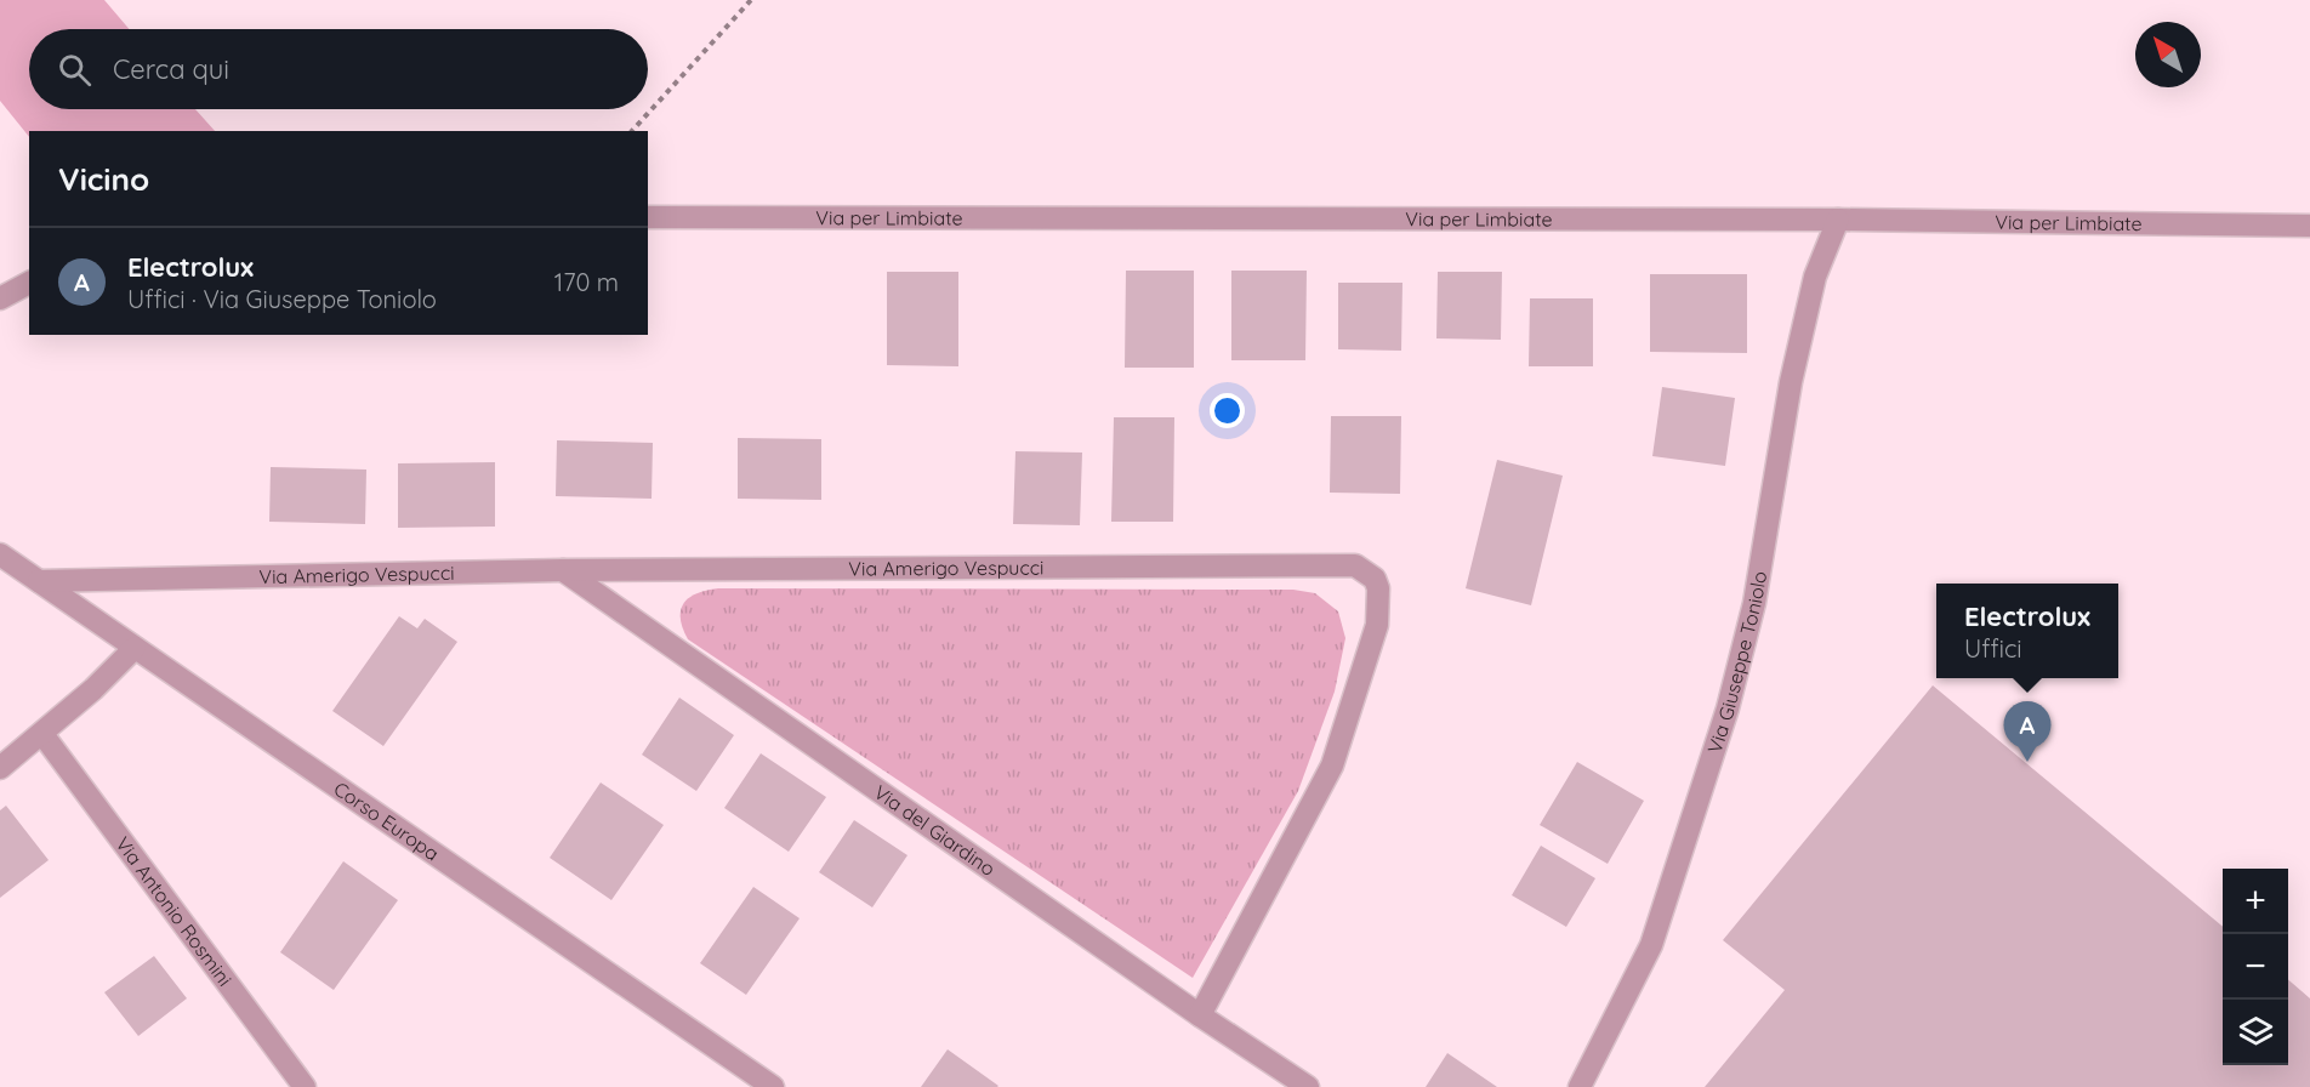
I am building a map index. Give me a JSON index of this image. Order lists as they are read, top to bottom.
{
  "streets": {
    "street": [
      "Via per Limbiate",
      "Via Amerigo Vespucci",
      "Via Giuseppe Toniolo",
      "Corso Europa",
      "Via del Giardino",
      "Via Antonio Rosmini"
    ]
  },
  "crossings": [
    ["Via per Limbiate", "Via Giuseppe Toniolo"],
    ["Via Amerigo Vespucci", "Corso Europa"],
    ["Via Amerigo Vespucci", "Via del Giardino"]
  ],
  "north": "top left",
  "page": {
    "search": "Cerca qui",
    "heading": "Vicino",
    "list": [
      {
        "mark": "A",
        "name": "Electrolux",
        "note": "Uffici · Via Giuseppe Toniolo",
        "value": "170 m"
      }
    ],
    "popup": ["Electrolux", "Uffici"],
    "pins": "A",
    "map_buttons": ["+", "−"]
  }
}
